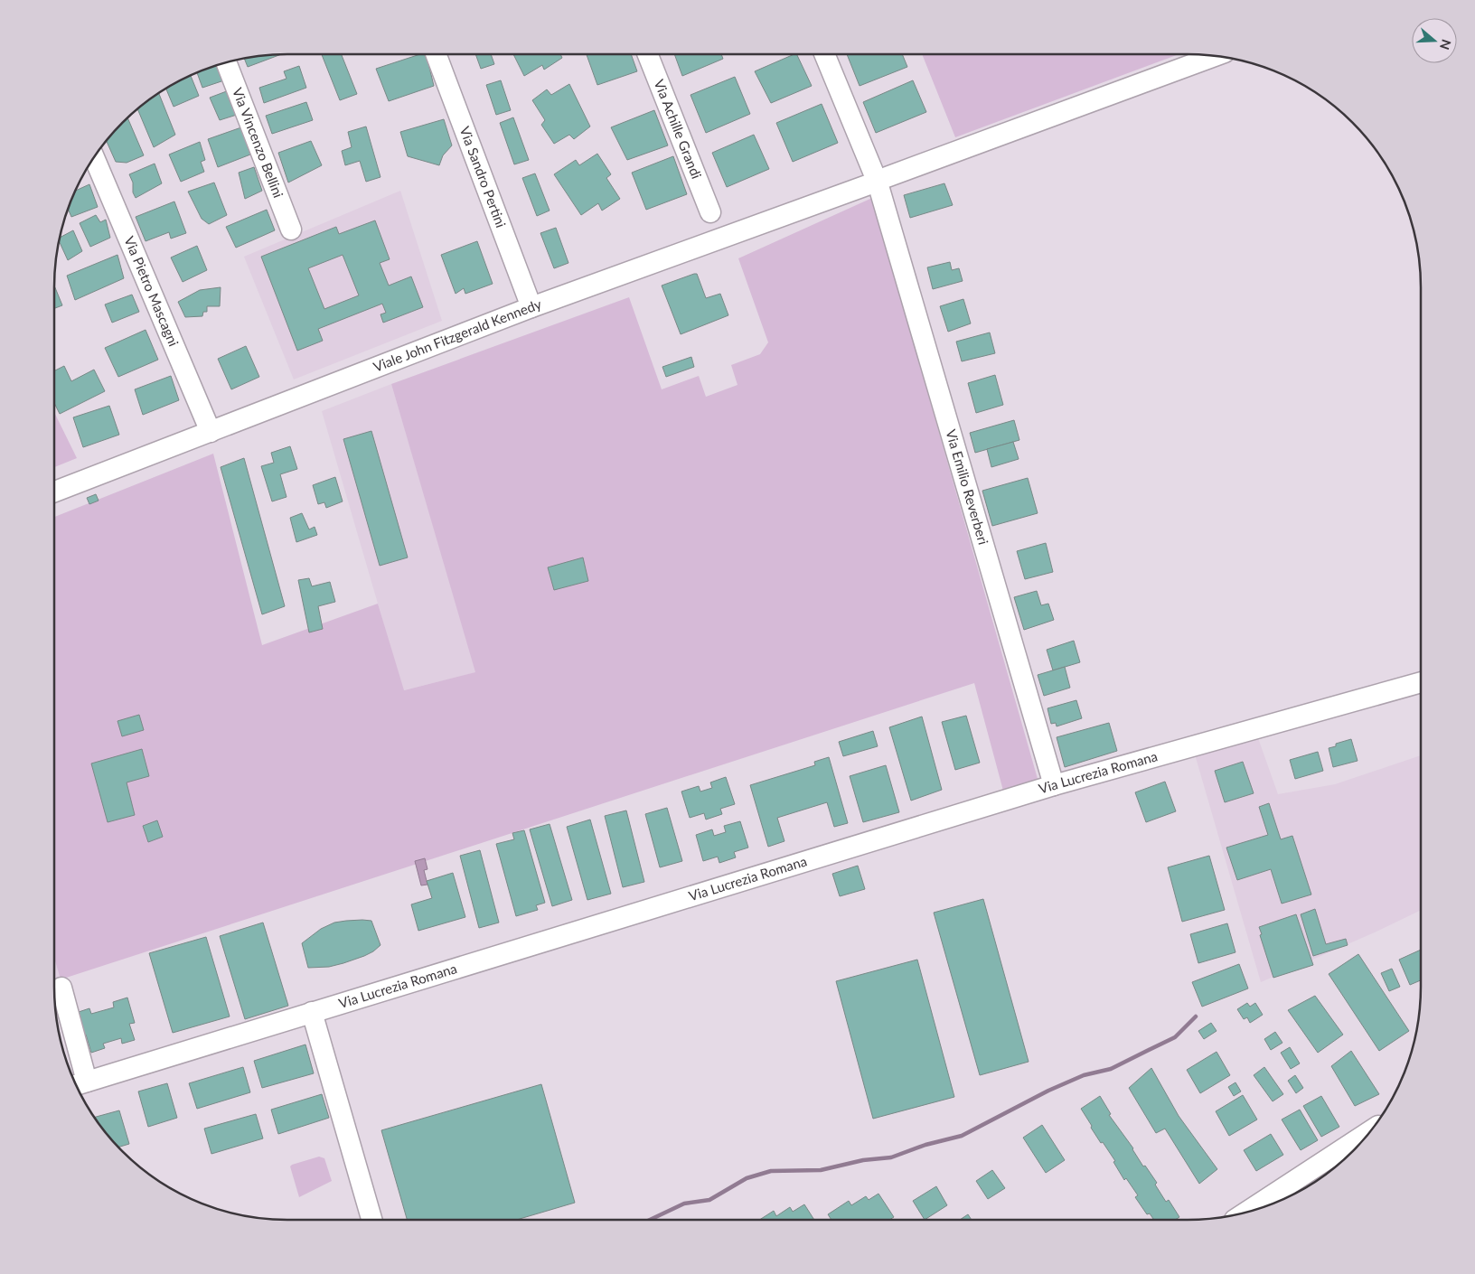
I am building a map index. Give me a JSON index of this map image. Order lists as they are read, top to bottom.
{
  "streets": {
    "street": [
      "Via Achille Grandi",
      "Via Vincenzo Bellini",
      "Via Sandro Pertini",
      "Via Pietro Mascagni",
      "Viale John Fitzgerald Kennedy",
      "Via Emilio Reverberi",
      "Via Lucrezia Romana"
    ]
  },
  "crossings": [
    ["Via Sandro Pertini", "Viale John Fitzgerald Kennedy"],
    ["Via Pietro Mascagni", "Viale John Fitzgerald Kennedy"],
    ["Viale John Fitzgerald Kennedy", "Via Emilio Reverberi"],
    ["Via Emilio Reverberi", "Via Lucrezia Romana"]
  ],
  "north": "right"
}
